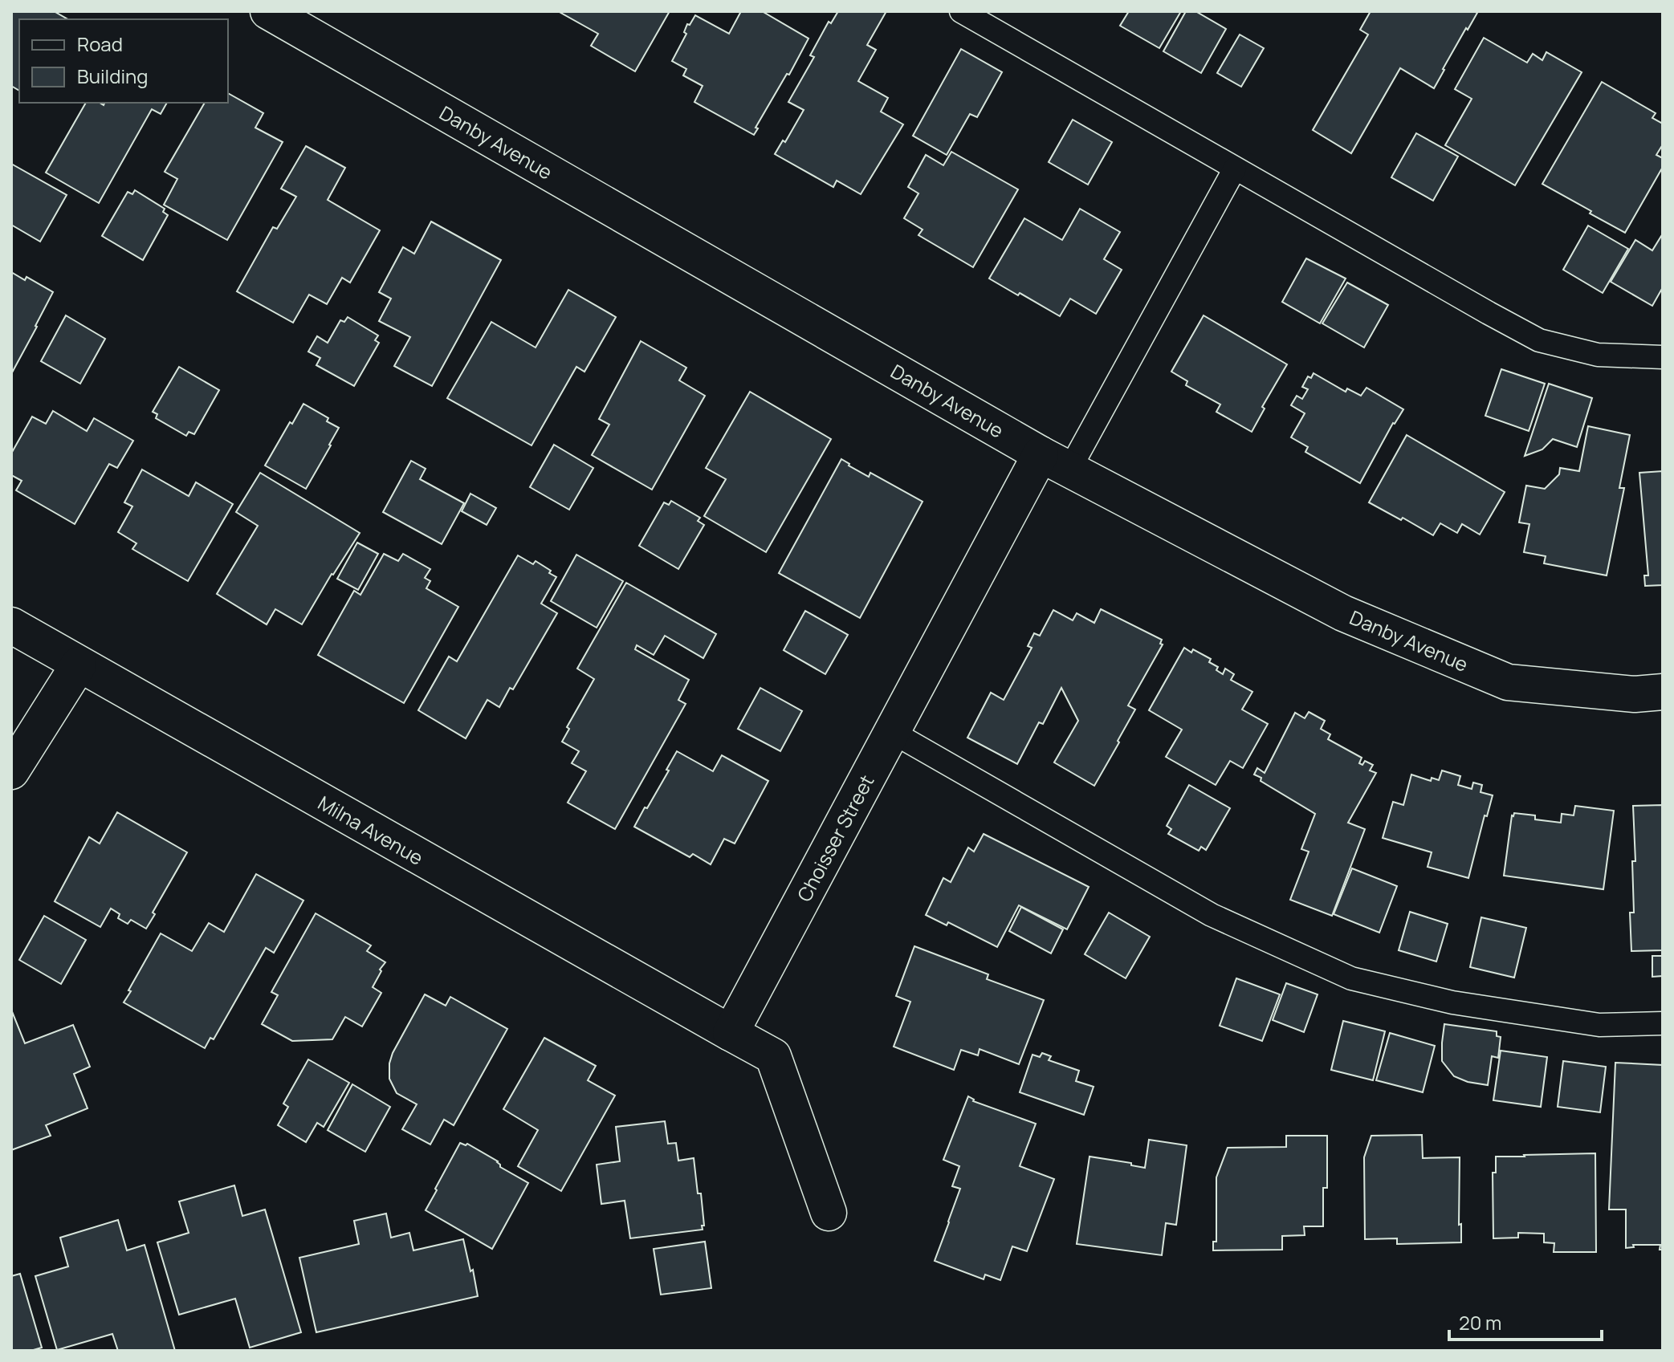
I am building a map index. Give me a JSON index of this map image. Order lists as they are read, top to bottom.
{
  "streets": {
    "street": ["Danby Avenue", "Milna Avenue", "Choisser Street"]
  },
  "crossings": [
    ["Danby Avenue", "Choisser Street"],
    ["Milna Avenue", "Choisser Street"]
  ],
  "legend": ["Road", "Building"],
  "scale_bar": "20 m"
}
